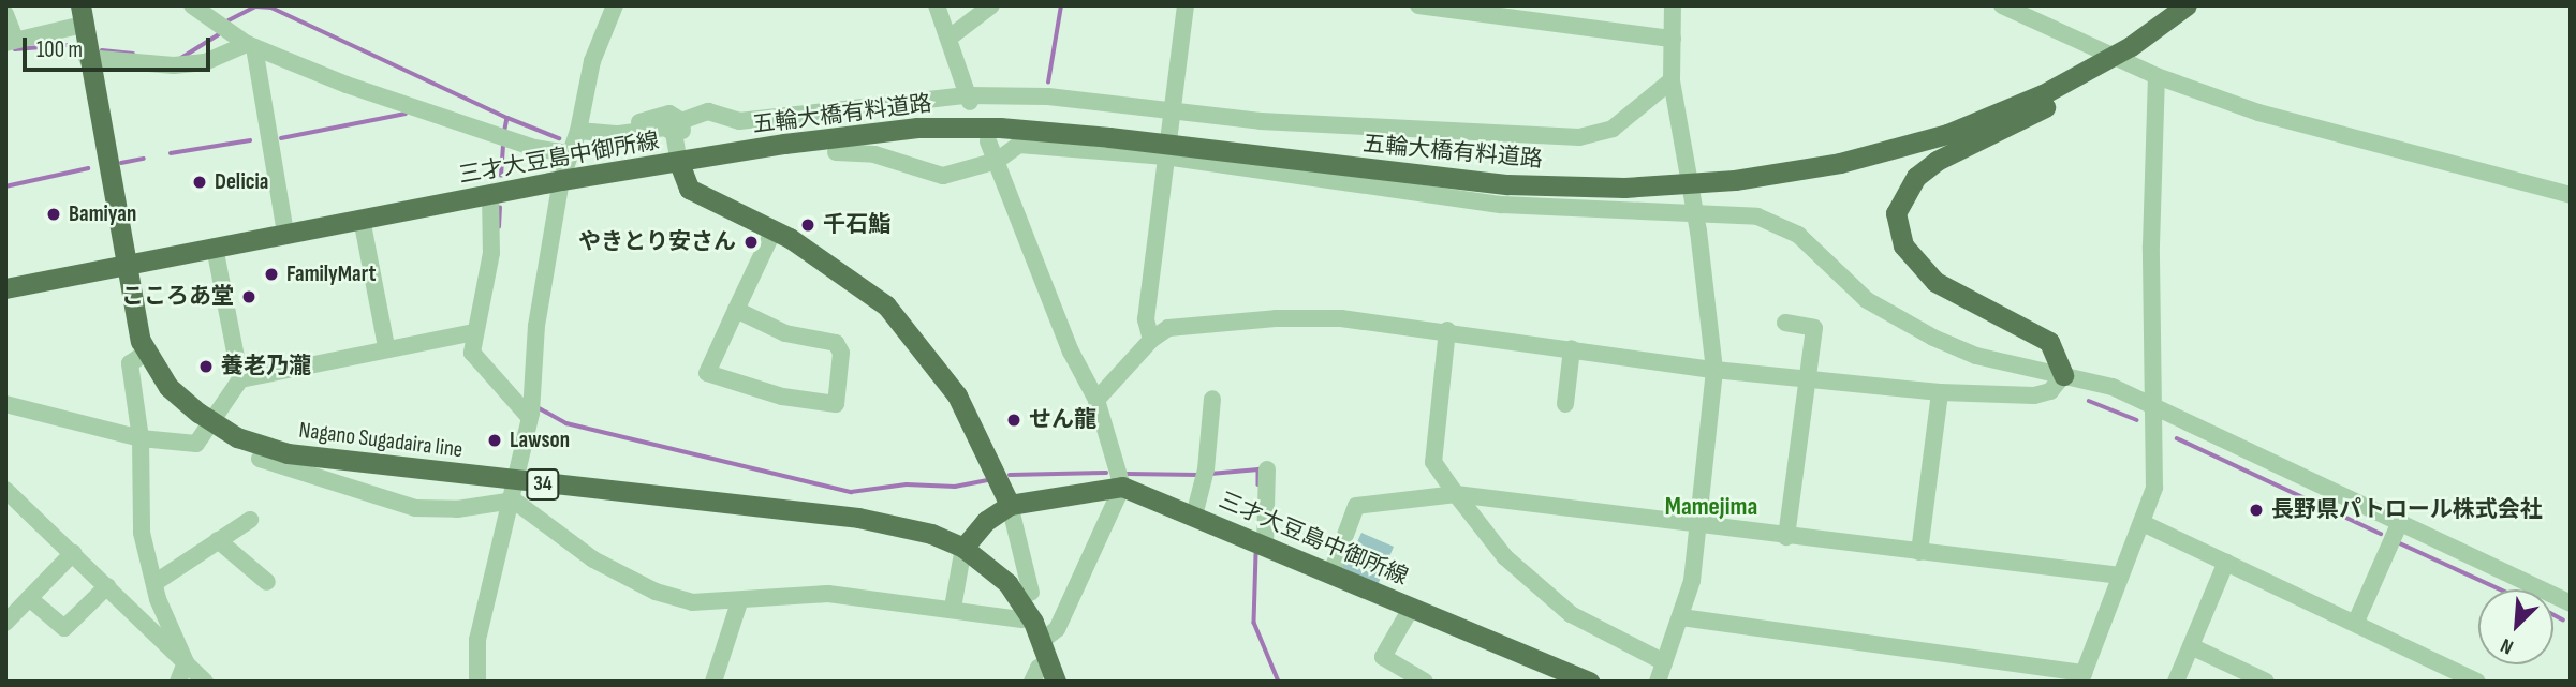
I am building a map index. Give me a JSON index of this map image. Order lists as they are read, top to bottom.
{
  "streets": {
    "main road": [
      "五輪大橋有料道路",
      "三才大豆島中御所線",
      "Nagano Sugadaira line",
      "34"
    ]
  },
  "crossings": [
    ["五輪大橋有料道路", "三才大豆島中御所線"],
    ["三才大豆島中御所線", "Nagano Sugadaira line"]
  ],
  "districts": ["Mamejima"],
  "places": [
    "Delicia",
    "Bamiyan",
    "千石鮨",
    "やきとり安さん",
    "FamilyMart",
    "こころあ堂",
    "養老乃瀧",
    "せん龍",
    "Lawson",
    "長野県パトロール株式会社"
  ],
  "scale_bar": "100 m",
  "north": "bottom left"
}
